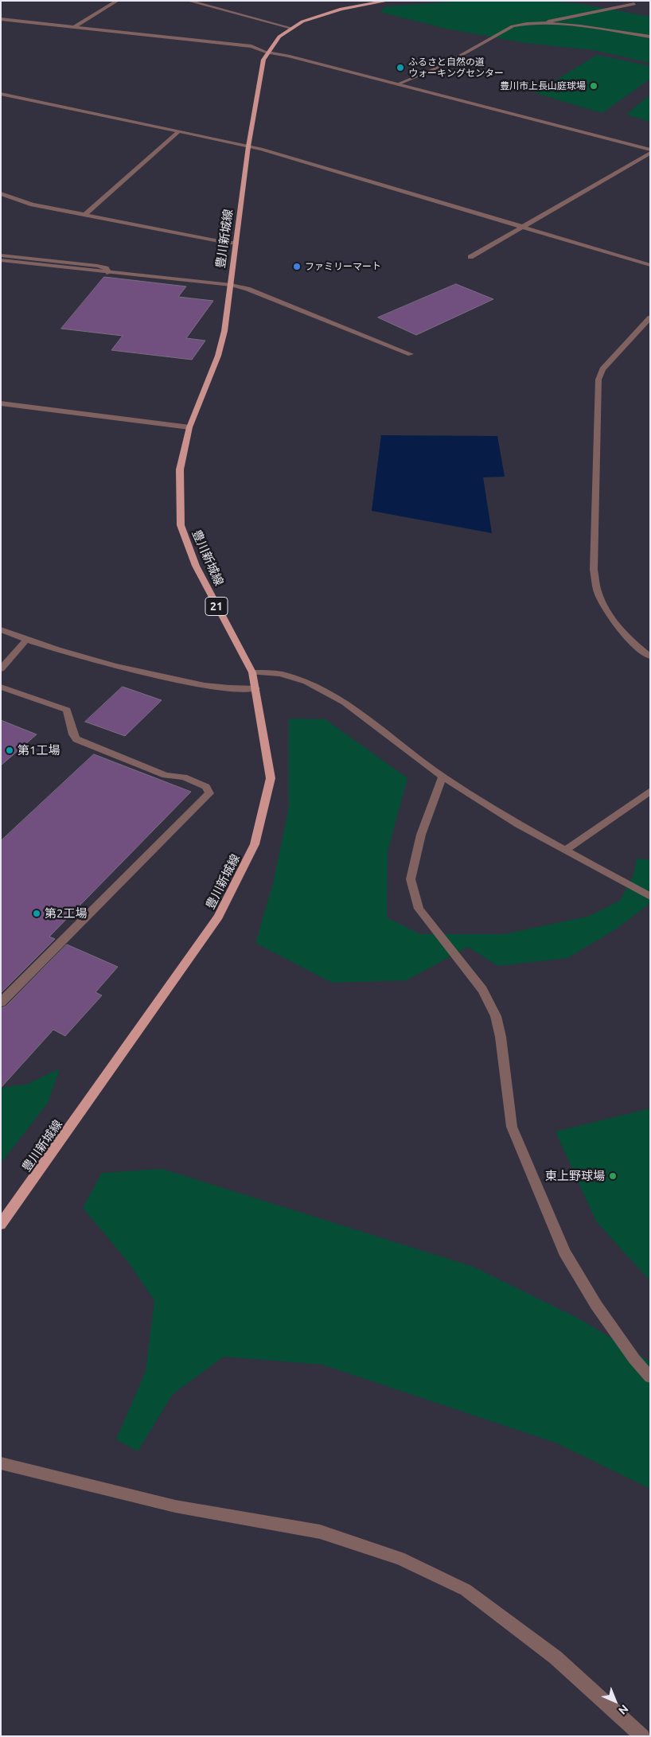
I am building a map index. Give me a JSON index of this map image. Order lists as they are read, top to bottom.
{
  "streets": {
    "main road": ["豊川新城線", "21"]
  },
  "places": [
    "ふるさと自然の道 ウォーキングセンター",
    "豊川市上長山庭球場",
    "ファミリーマート",
    "第1工場",
    "第2工場",
    "東上野球場"
  ],
  "north": "bottom right"
}
